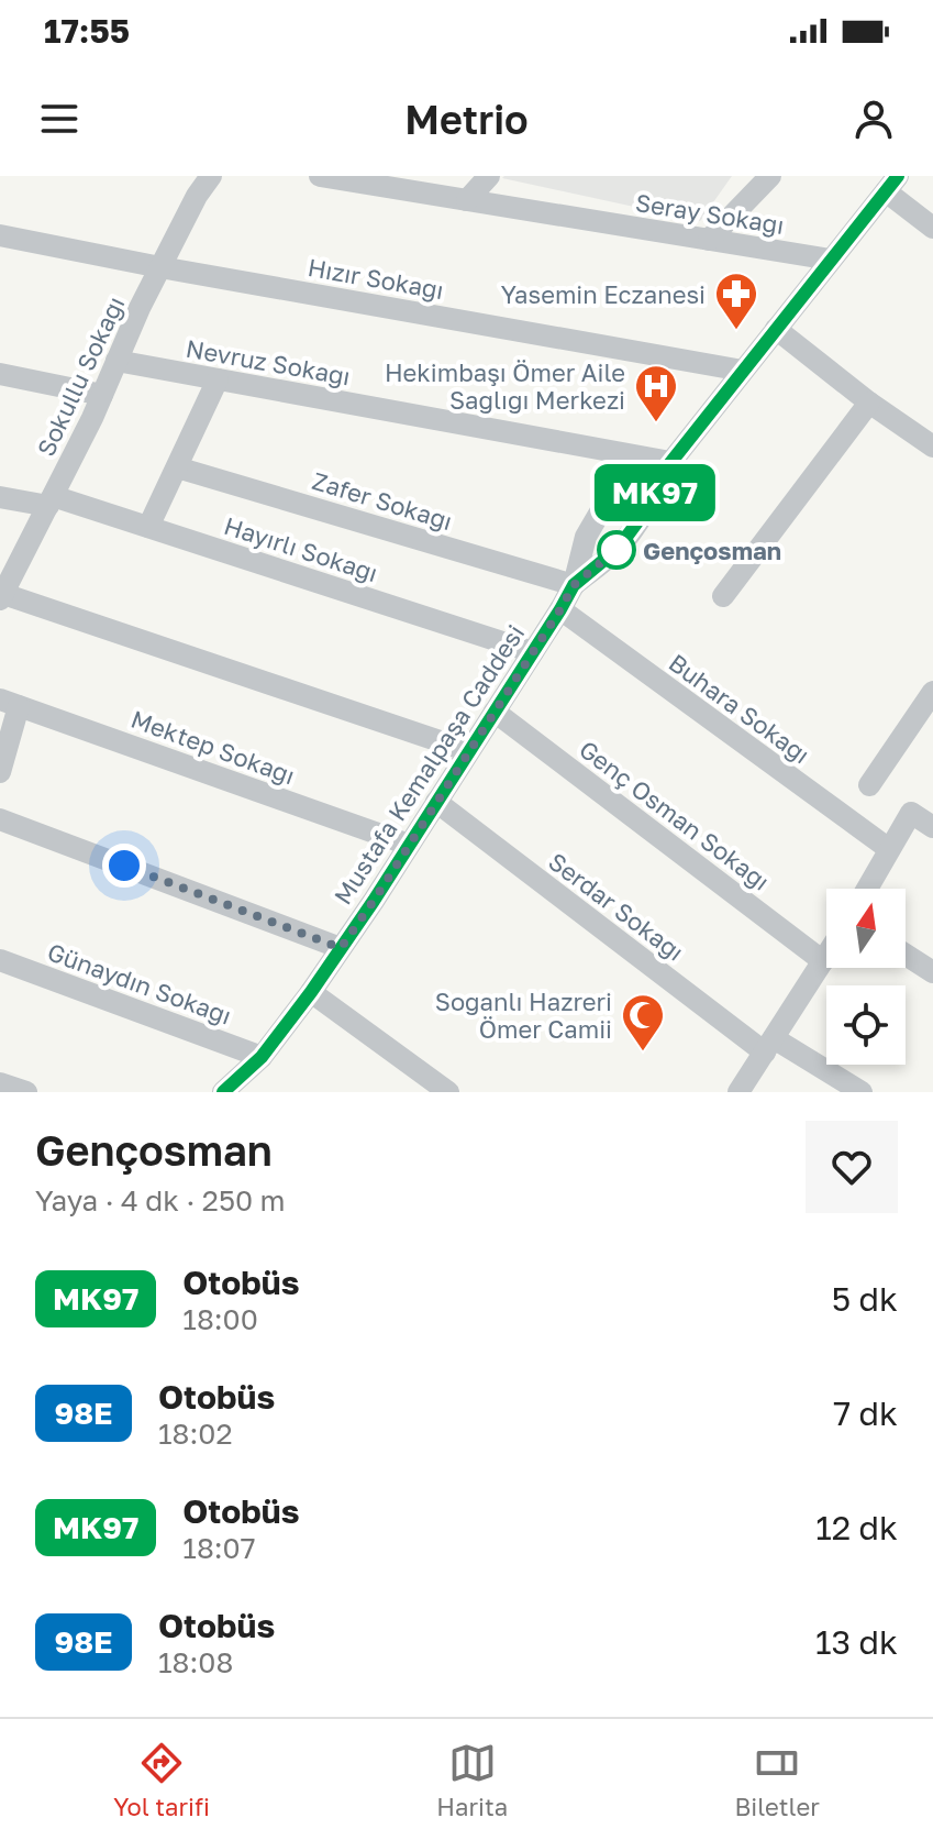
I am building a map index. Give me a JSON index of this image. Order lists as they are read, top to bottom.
{
  "streets": {
    "street": [
      "Seray Sokağı",
      "Hızır Sokağı",
      "Nevruz Sokağı",
      "Sokullu Sokağı",
      "Zafer Sokağı",
      "Hayırlı Sokağı",
      "Buhara Sokağı",
      "Mektep Sokağı",
      "Mustafa Kemalpaşa Caddesi",
      "Genç Osman Sokağı",
      "Serdar Sokağı",
      "Günaydın Sokağı"
    ]
  },
  "crossings": [
    ["Hızır Sokağı", "Sokullu Sokağı"],
    ["Nevruz Sokağı", "Sokullu Sokağı"],
    ["Sokullu Sokağı", "Hayırlı Sokağı"],
    ["Zafer Sokağı", "Mustafa Kemalpaşa Caddesi"],
    ["Hayırlı Sokağı", "Mustafa Kemalpaşa Caddesi"],
    ["Buhara Sokağı", "Mustafa Kemalpaşa Caddesi"],
    ["Mektep Sokağı", "Mustafa Kemalpaşa Caddesi"],
    ["Mustafa Kemalpaşa Caddesi", "Genç Osman Sokağı"],
    ["Mustafa Kemalpaşa Caddesi", "Serdar Sokağı"],
    ["Mustafa Kemalpaşa Caddesi", "Günaydın Sokağı"]
  ],
  "places": {
    "pharmacy": ["Yasemin Eczanesi"],
    "hospital": ["Hekimbaşı Ömer Aile Sağlığı Merkezi"],
    "other": ["Gençosman"],
    "mosque": ["Soğanlı Hazreri Ömer Camii"]
  },
  "lines": ["bus line MK97"],
  "north": "top",
  "page": {
    "status": "17:55",
    "header": "Metrio",
    "on_map": "MK97",
    "heading": ["Gençosman", "Yaya · 4 dk · 250 m"],
    "list": [
      {
        "mark": "MK97",
        "name": "Otobüs",
        "note": "18:00",
        "value": "5 dk"
      },
      {
        "mark": "98E",
        "name": "Otobüs",
        "note": "18:02",
        "value": "7 dk"
      },
      {
        "mark": "MK97",
        "name": "Otobüs",
        "note": "18:07",
        "value": "12 dk"
      },
      {
        "mark": "98E",
        "name": "Otobüs",
        "note": "18:08",
        "value": "13 dk"
      }
    ],
    "tabs": ["Yol tarifi", "Harita", "Biletler"]
  }
}
